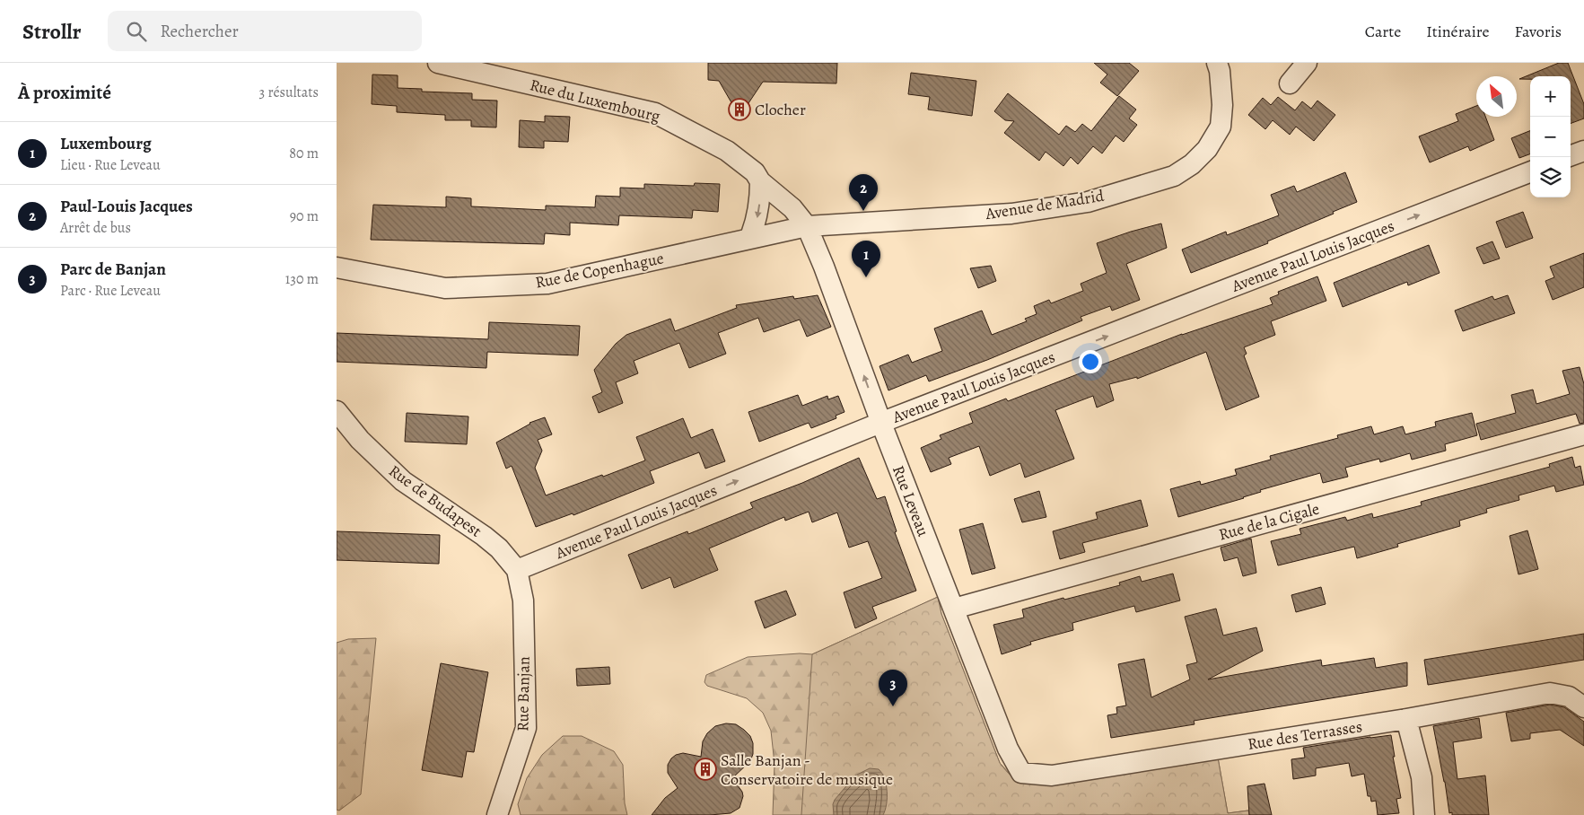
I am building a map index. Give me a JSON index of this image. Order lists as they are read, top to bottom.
{
  "streets": {
    "street": [
      "Rue du Luxembourg",
      "Avenue de Madrid",
      "Avenue Paul Louis Jacques",
      "Rue de Copenhague",
      "Rue de Budapest",
      "Rue Leveau",
      "Rue de la Cigale",
      "Rue Banjan",
      "Rue des Terrasses"
    ]
  },
  "crossings": [
    ["Rue du Luxembourg", "Avenue de Madrid"],
    ["Rue du Luxembourg", "Rue de Copenhague"],
    ["Rue du Luxembourg", "Rue Leveau"],
    ["Avenue de Madrid", "Rue de Copenhague"],
    ["Avenue de Madrid", "Rue Leveau"],
    ["Avenue Paul Louis Jacques", "Rue de Budapest"],
    ["Avenue Paul Louis Jacques", "Rue Leveau"],
    ["Avenue Paul Louis Jacques", "Rue Banjan"],
    ["Rue de Copenhague", "Rue Leveau"],
    ["Rue de Budapest", "Rue Banjan"],
    ["Rue Leveau", "Rue de la Cigale"],
    ["Rue Leveau", "Rue des Terrasses"]
  ],
  "one_way": ["Avenue Paul Louis Jacques", "Rue Leveau"],
  "places": {
    "building": ["Clocher", "Salle Banjan - Conservatoire de musique"]
  },
  "north": "top left",
  "page": {
    "header": "Strollr",
    "search": "Rechercher",
    "nav": ["Carte", "Itinéraire", "Favoris"],
    "heading": ["À proximité", "3 résultats"],
    "map_buttons": ["+", "−"],
    "list": [
      {
        "mark": "1",
        "name": "Luxembourg",
        "note": "Lieu · Rue Leveau",
        "value": "80 m"
      },
      {
        "mark": "2",
        "name": "Paul-Louis Jacques",
        "note": "Arrêt de bus",
        "value": "90 m"
      },
      {
        "mark": "3",
        "name": "Parc de Banjan",
        "note": "Parc · Rue Leveau",
        "value": "130 m"
      }
    ],
    "pins": ["2", "1", "3"]
  }
}
